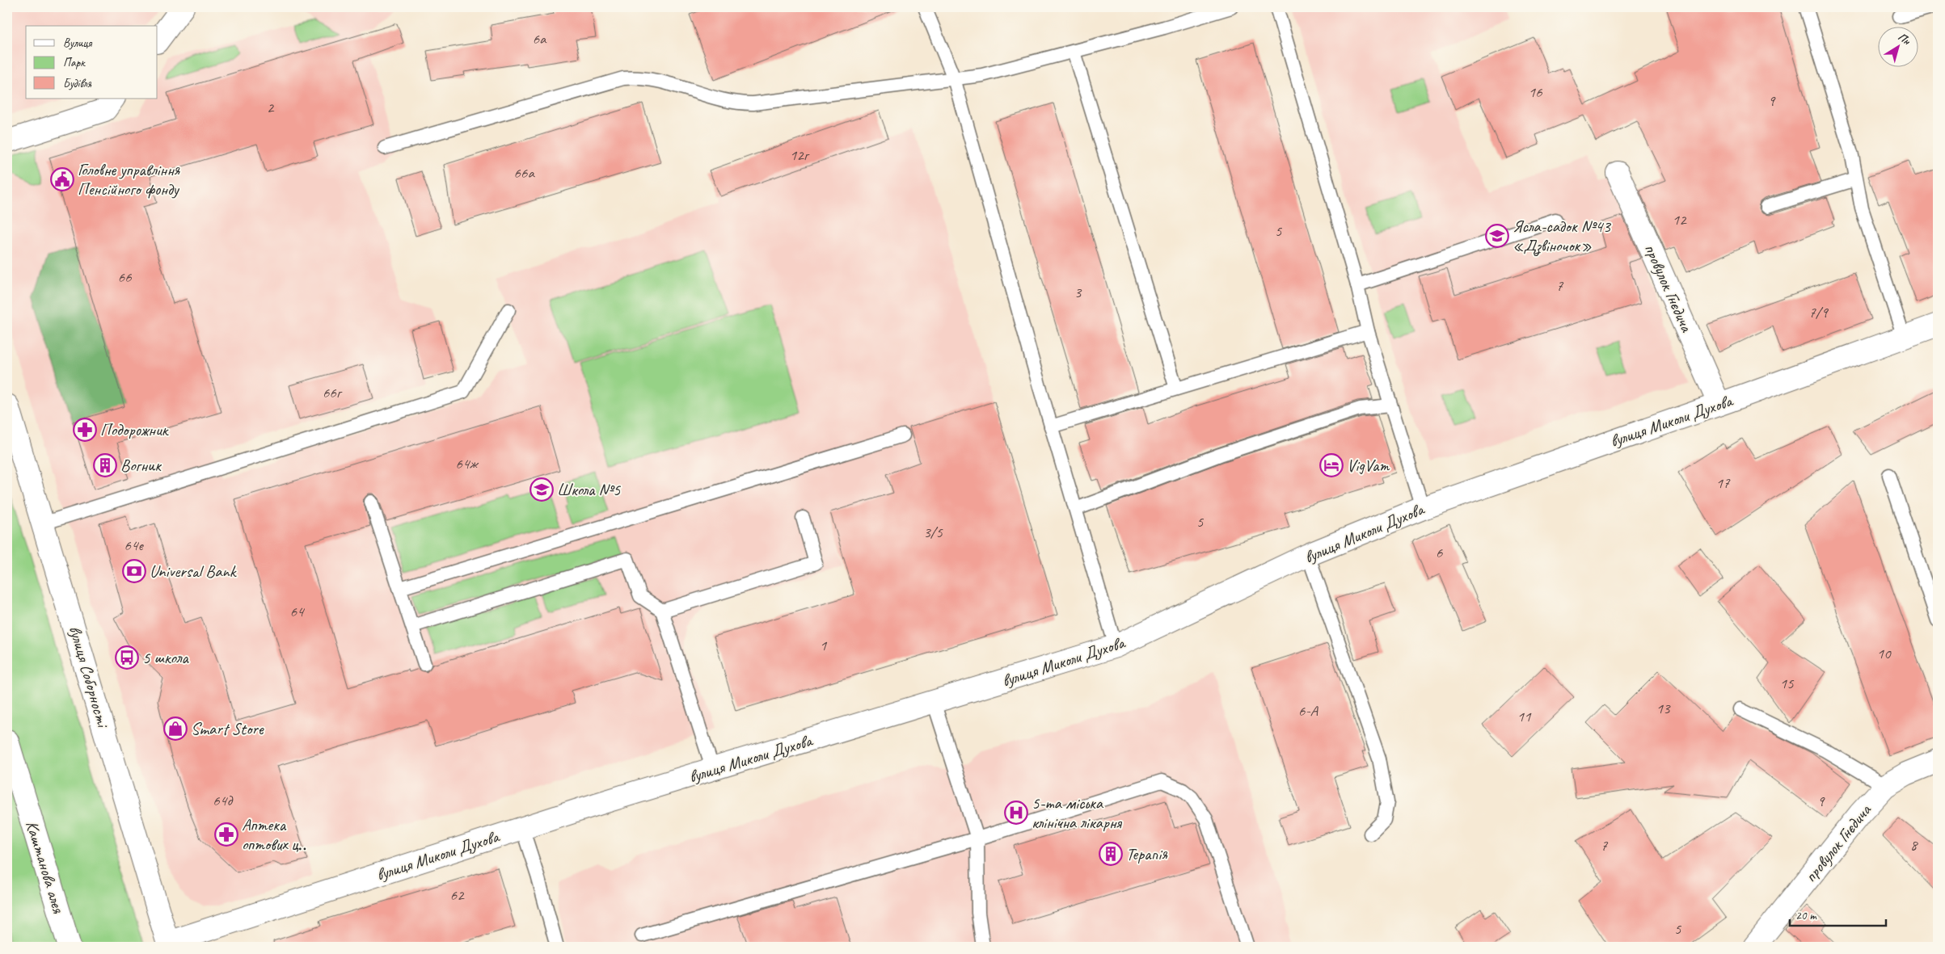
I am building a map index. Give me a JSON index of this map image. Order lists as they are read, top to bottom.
{
  "streets": {
    "street": [
      "провулок Гнєдича",
      "вулиця Миколи Духова",
      "вулиця Соборності",
      "Каштанова алея"
    ]
  },
  "crossings": [
    ["провулок Гнєдича", "вулиця Миколи Духова"],
    ["вулиця Миколи Духова", "вулиця Соборності"]
  ],
  "places": {
    "public building": ["Головне управління Пенсійного фонду"],
    "school or university": ["Ясла-садок №43 «Дзвіночок»", "Школа №5"],
    "pharmacy": ["Подорожник", "Аптека оптових ц‥"],
    "building": ["Вогник", "Терапія"],
    "hotel": ["VigVam"],
    "bank": ["Universal Bank"],
    "bus stop": ["5 школа"],
    "shop": ["Smart Store"],
    "hospital": ["5-та міська клінічна лікарня"]
  },
  "house_numbers": [
    "6а",
    "16",
    "9",
    "2",
    "12г",
    "66а",
    "12",
    "5",
    "66",
    "7",
    "3",
    "7/9",
    "66г",
    "64ж",
    "17",
    "5",
    "3/5",
    "64е",
    "6",
    "64",
    "1",
    "10",
    "15",
    "13",
    "6-А",
    "11",
    "64д",
    "9",
    "8",
    "7",
    "62",
    "5"
  ],
  "legend": ["Вулиця", "Парк", "Будівля"],
  "scale_bar": "20 m",
  "north": "top right"
}
